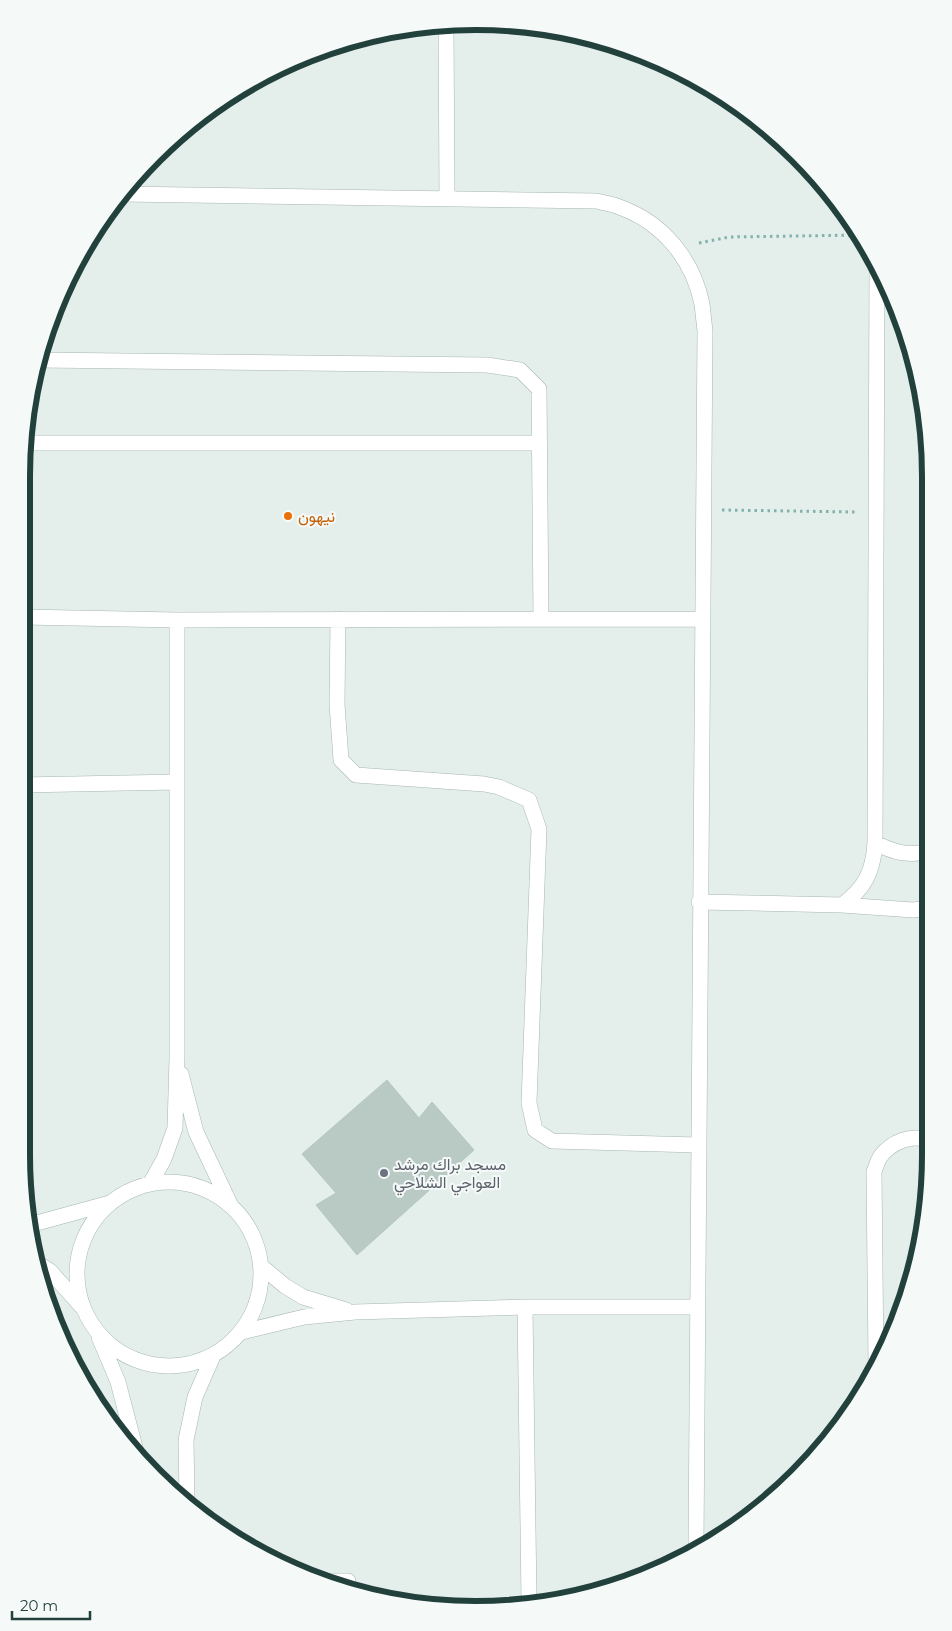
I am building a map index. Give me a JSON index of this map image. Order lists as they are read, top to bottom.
{
  "places": ["نيهون", "مسجد براك مرشد العواجي الشلاحي"],
  "scale_bar": "20 m"
}
